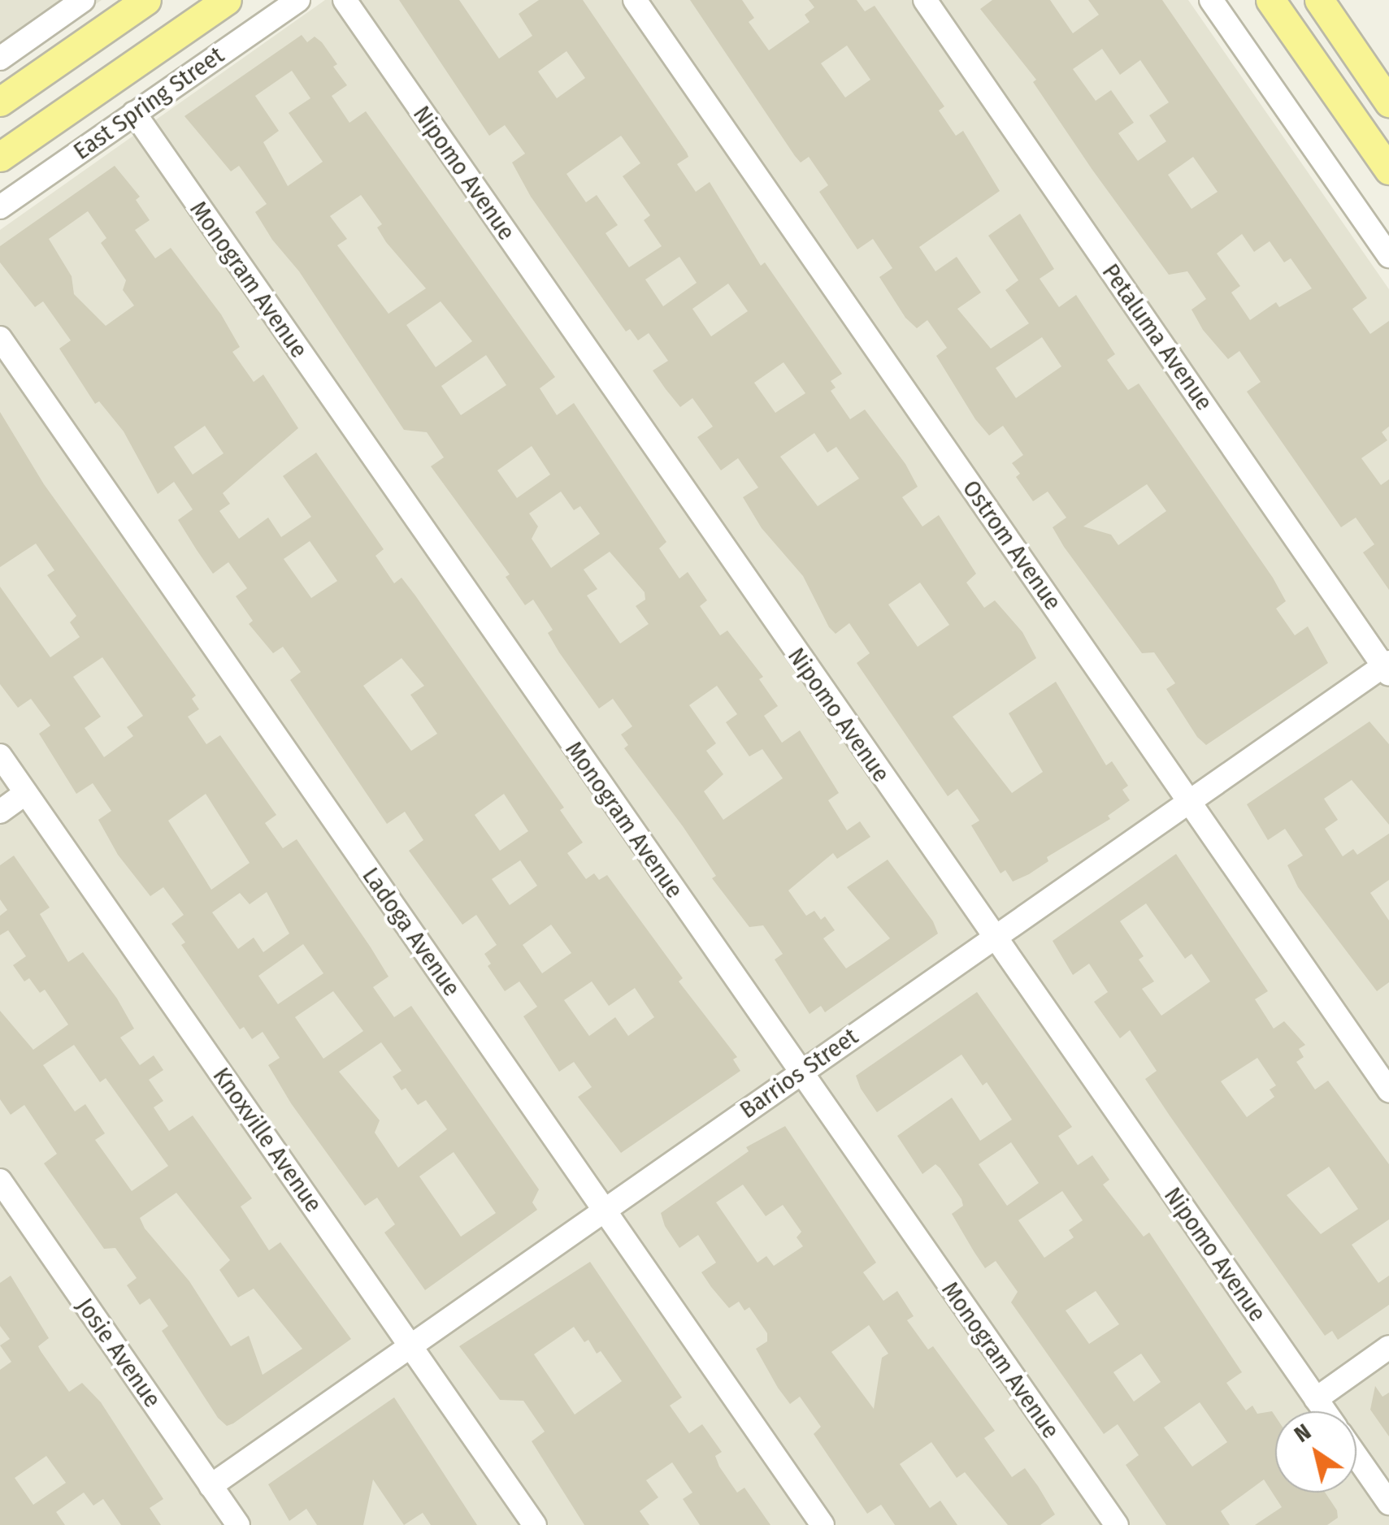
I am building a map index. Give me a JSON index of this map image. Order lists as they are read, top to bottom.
{
  "streets": {
    "main road": ["East Spring Street"],
    "street": [
      "Nipomo Avenue",
      "Monogram Avenue",
      "Petaluma Avenue",
      "Ostrom Avenue",
      "Ladoga Avenue",
      "Barrios Street",
      "Knoxville Avenue",
      "Josie Avenue"
    ]
  },
  "crossings": [
    ["East Spring Street", "Monogram Avenue"],
    ["Nipomo Avenue", "Barrios Street"],
    ["Monogram Avenue", "Barrios Street"],
    ["Petaluma Avenue", "Barrios Street"],
    ["Ostrom Avenue", "Barrios Street"],
    ["Ladoga Avenue", "Barrios Street"],
    ["Barrios Street", "Knoxville Avenue"],
    ["Barrios Street", "Josie Avenue"]
  ],
  "north": "top left"
}
